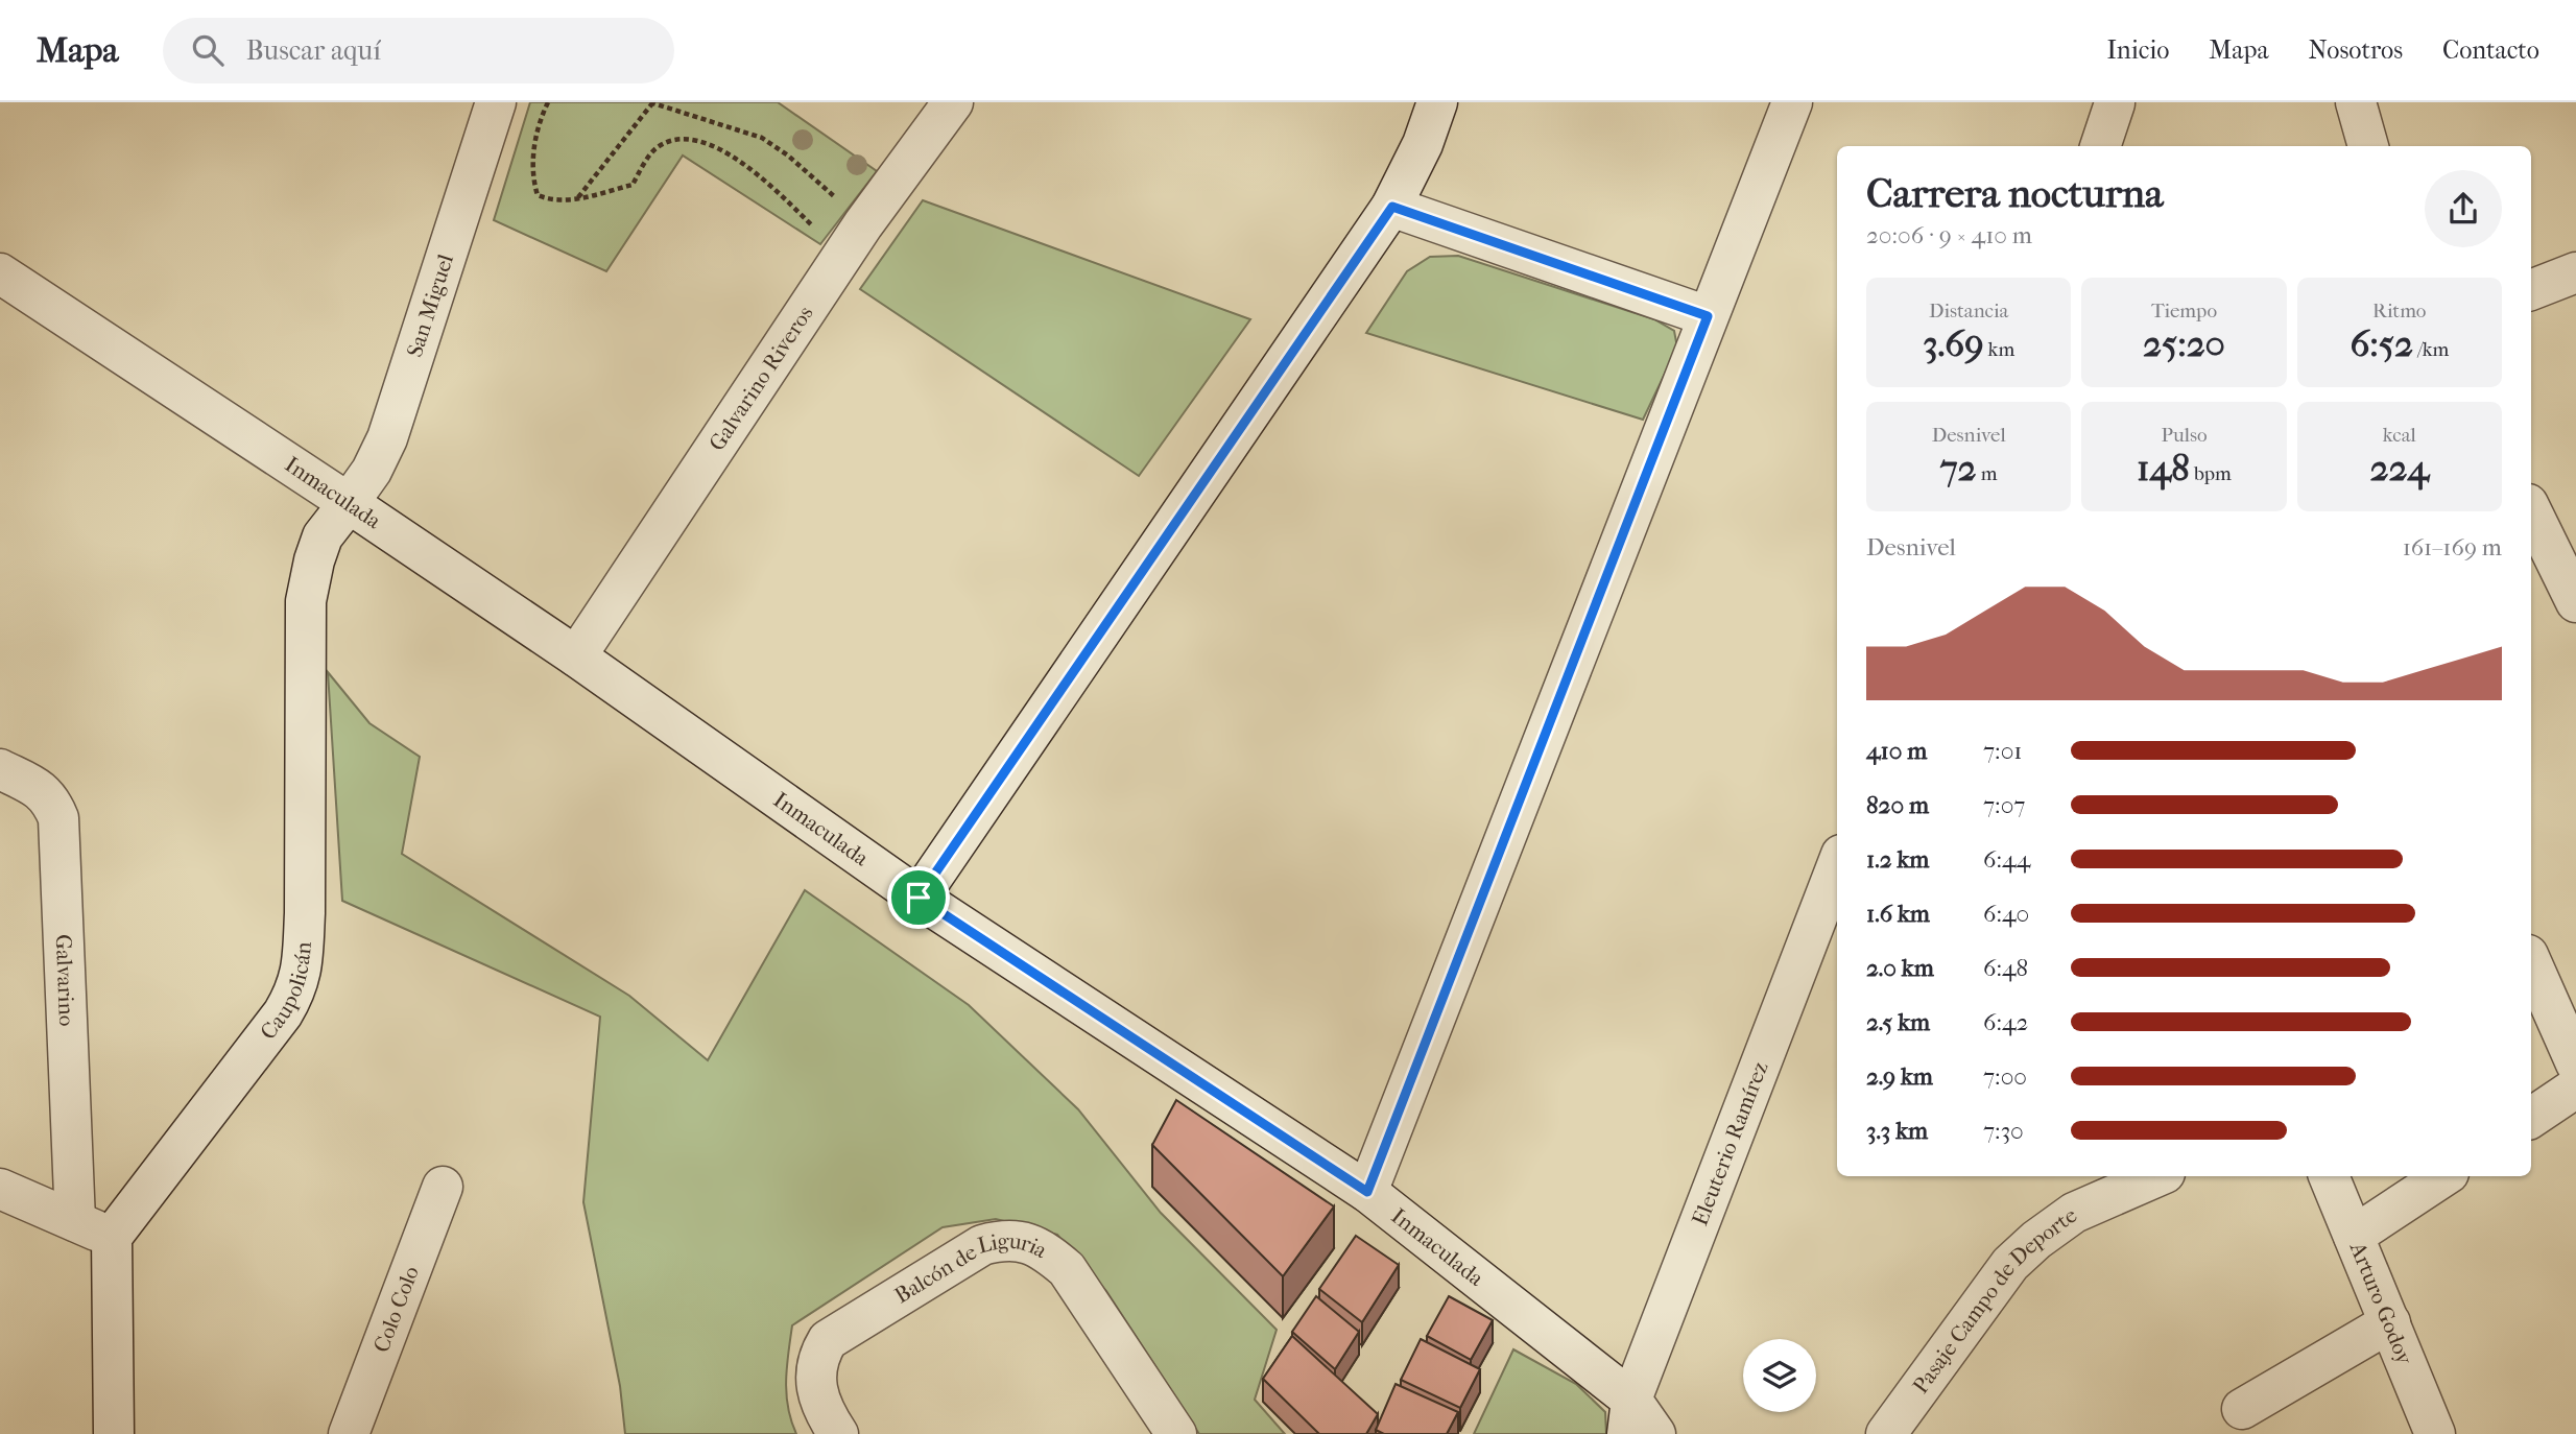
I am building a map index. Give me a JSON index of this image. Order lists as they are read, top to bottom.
{
  "streets": {
    "street": [
      "San Miguel",
      "Galvarino Riveros",
      "Inmaculada",
      "Galvarino",
      "Caupolicán",
      "Eleuterio Ramírez",
      "Balcón de Liguria",
      "Arturo Godoy",
      "Pasaje Campo de Deporte",
      "Colo Colo"
    ]
  },
  "crossings": [
    ["San Miguel", "Inmaculada"],
    ["San Miguel", "Caupolicán"],
    ["Galvarino Riveros", "Inmaculada"],
    ["Inmaculada", "Caupolicán"],
    ["Inmaculada", "Eleuterio Ramírez"]
  ],
  "page": {
    "header": "Mapa",
    "search": "Buscar aquí",
    "nav": [
      "Inicio",
      "Mapa",
      "Nosotros",
      "Contacto"
    ],
    "heading": ["Carrera nocturna", "20:06 · 9 × 410 m"],
    "stats": [
      ["Distancia", "3.69 km"],
      ["Tiempo", "25:20"],
      ["Ritmo", "6:52 /km"],
      ["Desnivel", "72 m"],
      ["Pulso", "148 bpm"],
      ["kcal", "224"]
    ],
    "chart": ["Desnivel", "161–169 m"],
    "list": [
      {
        "name": "410 m",
        "note": "7:01"
      },
      {
        "name": "820 m",
        "note": "7:07"
      },
      {
        "name": "1.2 km",
        "note": "6:44"
      },
      {
        "name": "1.6 km",
        "note": "6:40"
      },
      {
        "name": "2.0 km",
        "note": "6:48"
      },
      {
        "name": "2.5 km",
        "note": "6:42"
      },
      {
        "name": "2.9 km",
        "note": "7:00"
      },
      {
        "name": "3.3 km",
        "note": "7:30"
      }
    ]
  }
}
